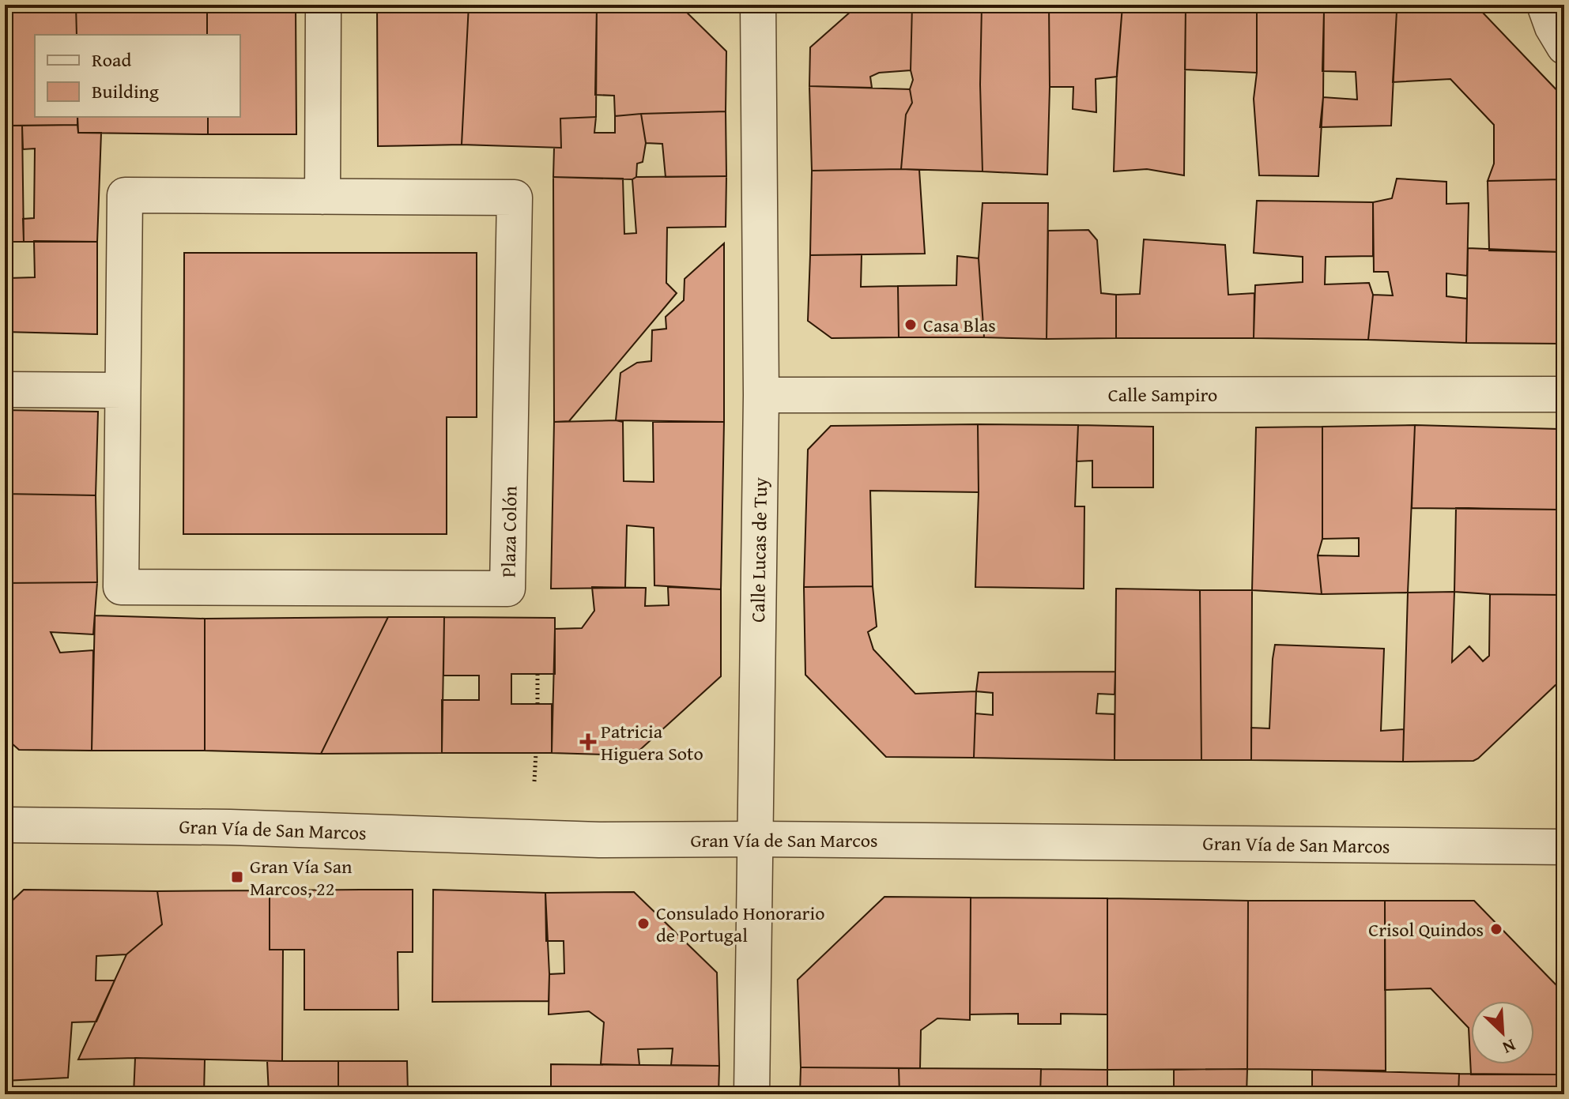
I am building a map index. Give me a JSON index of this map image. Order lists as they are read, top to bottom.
{
  "streets": {
    "street": [
      "Calle Sampiro",
      "Plaza Colón",
      "Calle Lucas de Tuy",
      "Gran Vía de San Marcos"
    ]
  },
  "crossings": [
    ["Calle Sampiro", "Calle Lucas de Tuy"],
    ["Calle Lucas de Tuy", "Gran Vía de San Marcos"]
  ],
  "places": {
    "other": ["Casa Blas", "Consulado Honorario de Portugal", "Crisol Quindos"],
    "health": ["Patricia Higuera Soto"],
    "transit": ["Gran Vía San Marcos, 22"]
  },
  "legend": ["Road", "Building"],
  "north": "bottom right"
}
